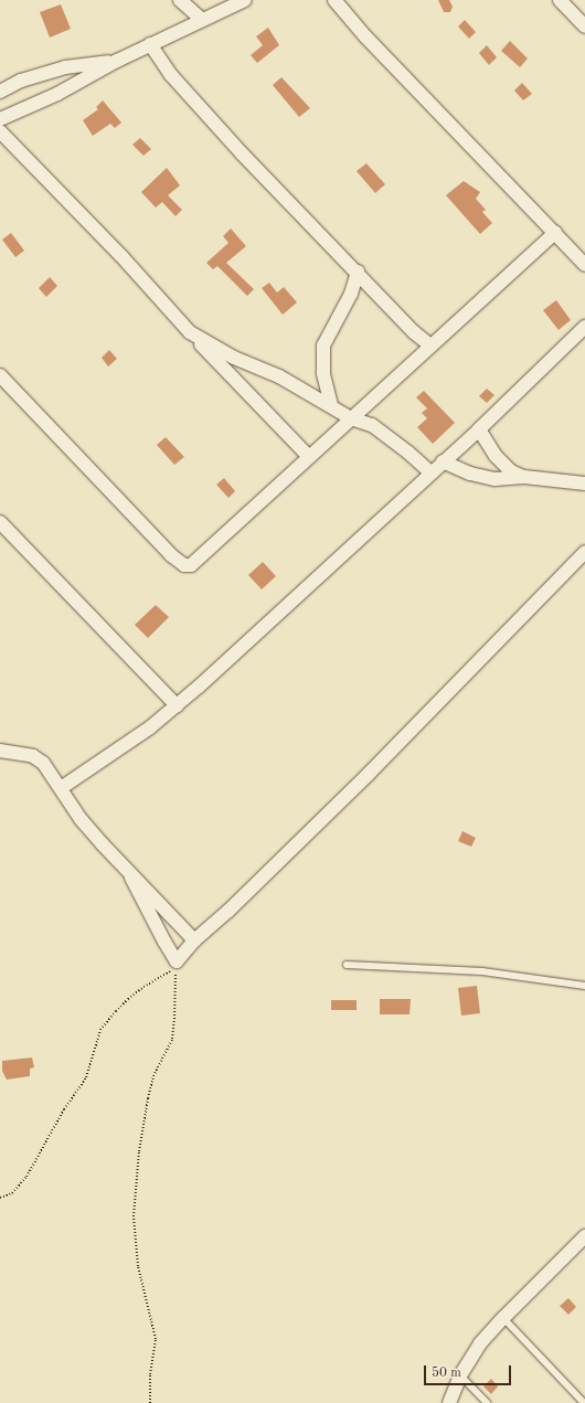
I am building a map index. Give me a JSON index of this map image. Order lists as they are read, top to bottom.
{
  "scale_bar": "50 m"
}
